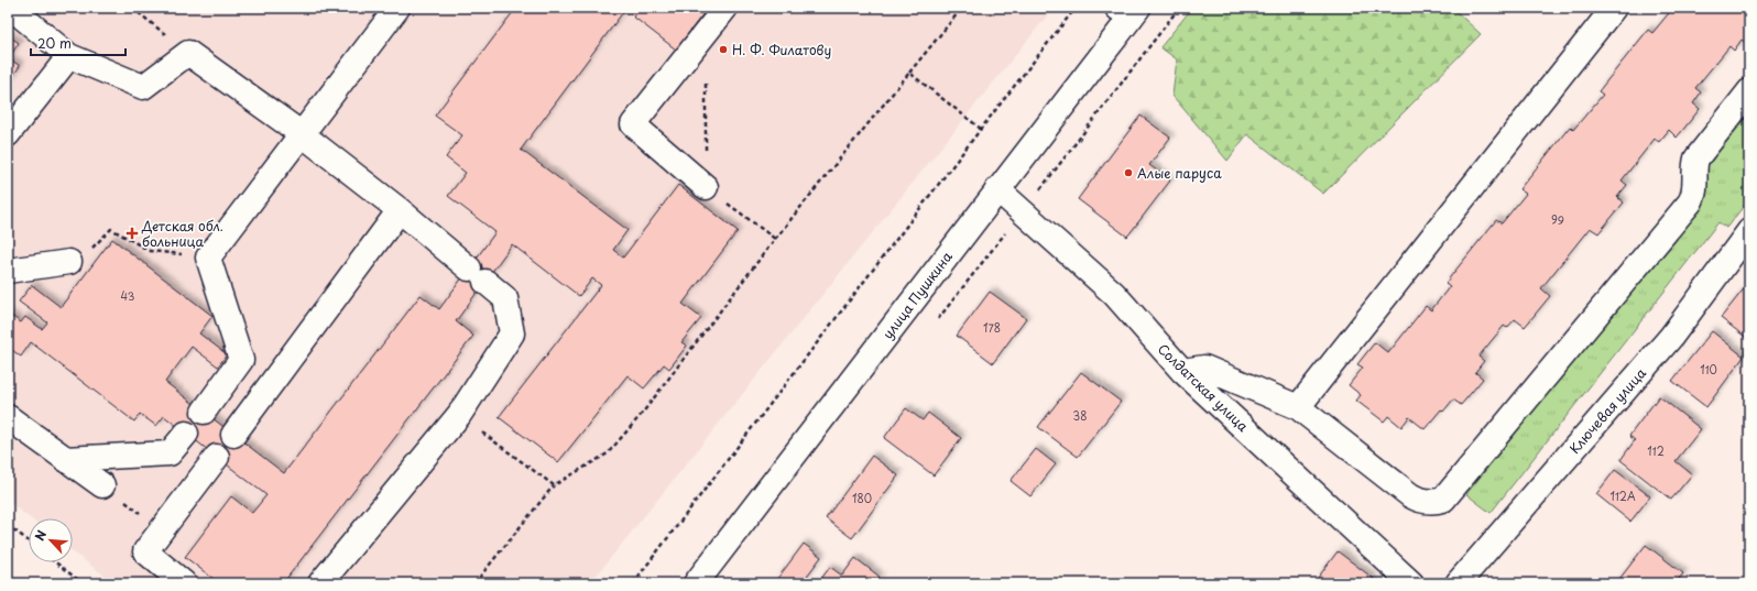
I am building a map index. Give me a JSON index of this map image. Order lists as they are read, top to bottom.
{
  "streets": {
    "street": ["улица Пушкина", "Солдатская улица", "Ключевая улица"]
  },
  "crossings": [
    ["улица Пушкина", "Солдатская улица"]
  ],
  "places": {
    "other": ["Н. Ф. Филатову", "Алые паруса"],
    "health": ["Детская обл. больница"]
  },
  "house_numbers": [
    "99",
    "43",
    "178",
    "110",
    "38",
    "112",
    "112А",
    "180"
  ],
  "scale_bar": "20 m",
  "north": "top left"
}
